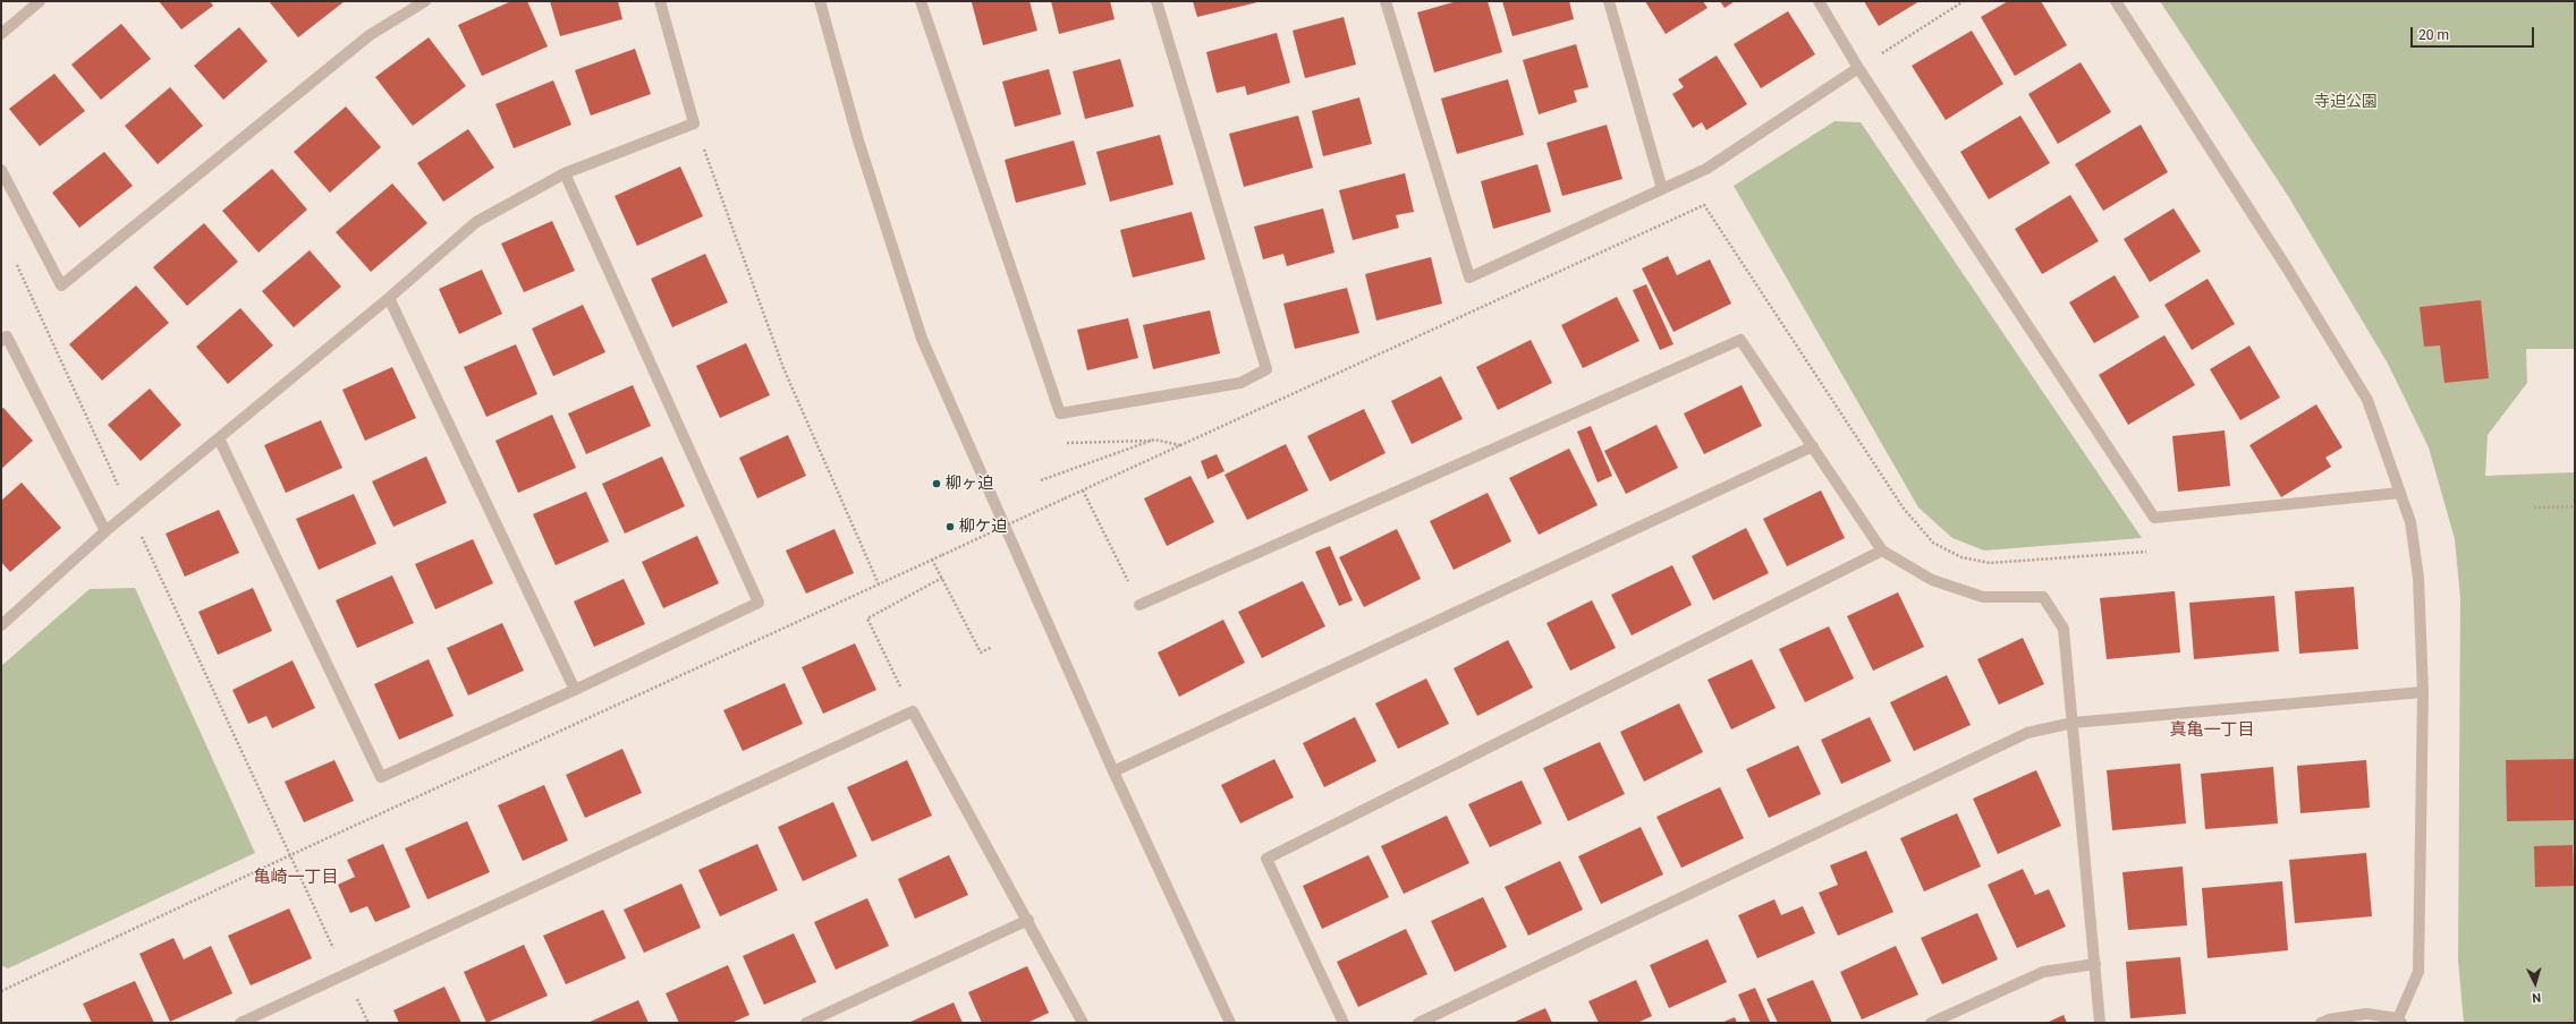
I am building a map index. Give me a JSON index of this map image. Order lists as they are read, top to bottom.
{
  "districts": ["真亀一丁目", "亀崎一丁目"],
  "parks": ["寺迫公園"],
  "places": ["柳ヶ迫", "柳ケ迫"],
  "scale_bar": "20 m",
  "north": "bottom"
}
